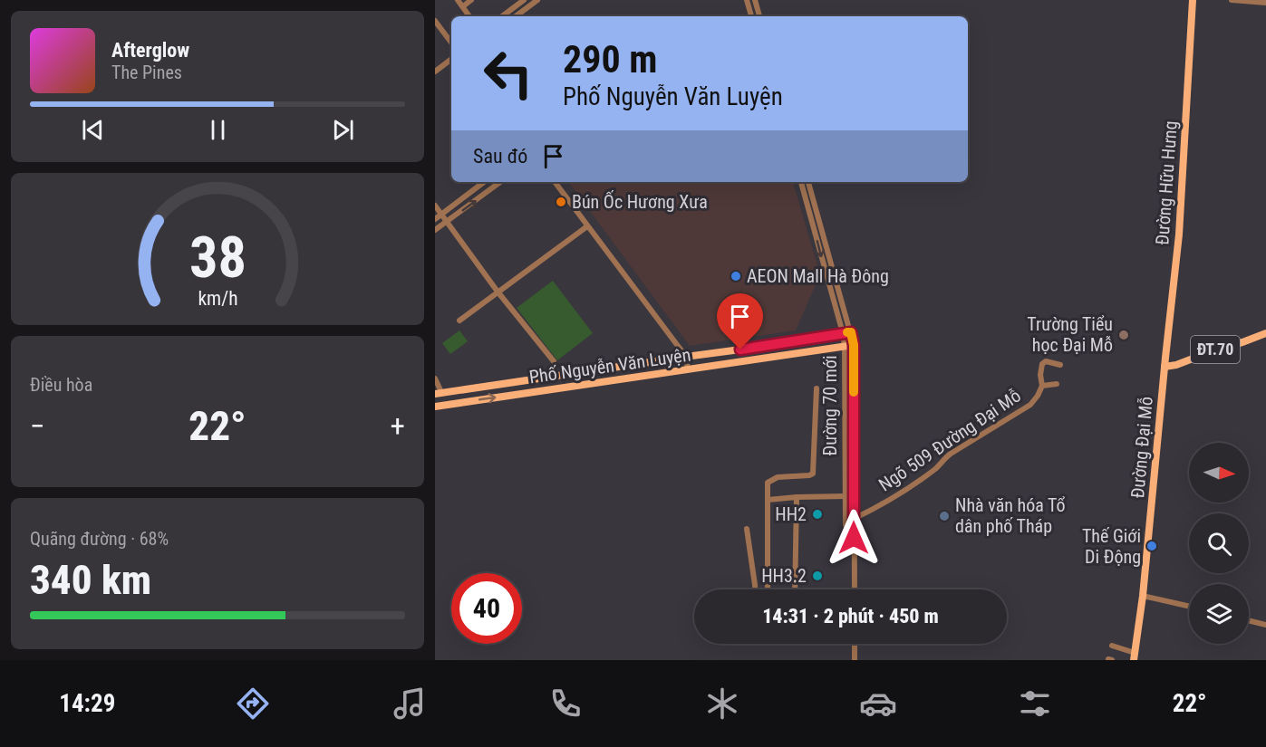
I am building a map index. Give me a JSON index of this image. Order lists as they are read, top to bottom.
{
  "streets": {
    "main road": [
      "Đường Hữu Hưng",
      "ĐT.70",
      "Phố Nguyễn Văn Luyện",
      "Đường Đại Mỗ"
    ],
    "street": ["Đường 70 mới", "Ngõ 509 Đường Đại Mỗ"]
  },
  "crossings": [
    ["Đường Hữu Hưng", "ĐT.70"],
    ["Đường Hữu Hưng", "Đường Đại Mỗ"],
    ["ĐT.70", "Đường Đại Mỗ"],
    ["Phố Nguyễn Văn Luyện", "Đường 70 mới"],
    ["Đường 70 mới", "Ngõ 509 Đường Đại Mỗ"]
  ],
  "places": [
    "Bún Ốc Hương Xưa",
    "AEON Mall Hà Đông",
    "Trường Tiểu học Đại Mỗ",
    "HH2",
    "Nhà văn hóa Tổ dân phố Tháp",
    "Thế Giới Di Động",
    "HH3.2"
  ],
  "north": "right",
  "page": {
    "turn": ["290 m", "Phố Nguyễn Văn Luyện"],
    "song": ["Afterglow", "The Pines"],
    "then": "Sau đó",
    "tile": [
      "Điều hòa",
      ["Quãng đường · 68%", "340 km"]
    ],
    "heat": ["−", "22°", "+"],
    "limit": "40",
    "trip": "14:31 · 2 phút · 450 m",
    "tabs": ["14:29", "22°"],
    "gauge": ["38", "km/h"]
  }
}
